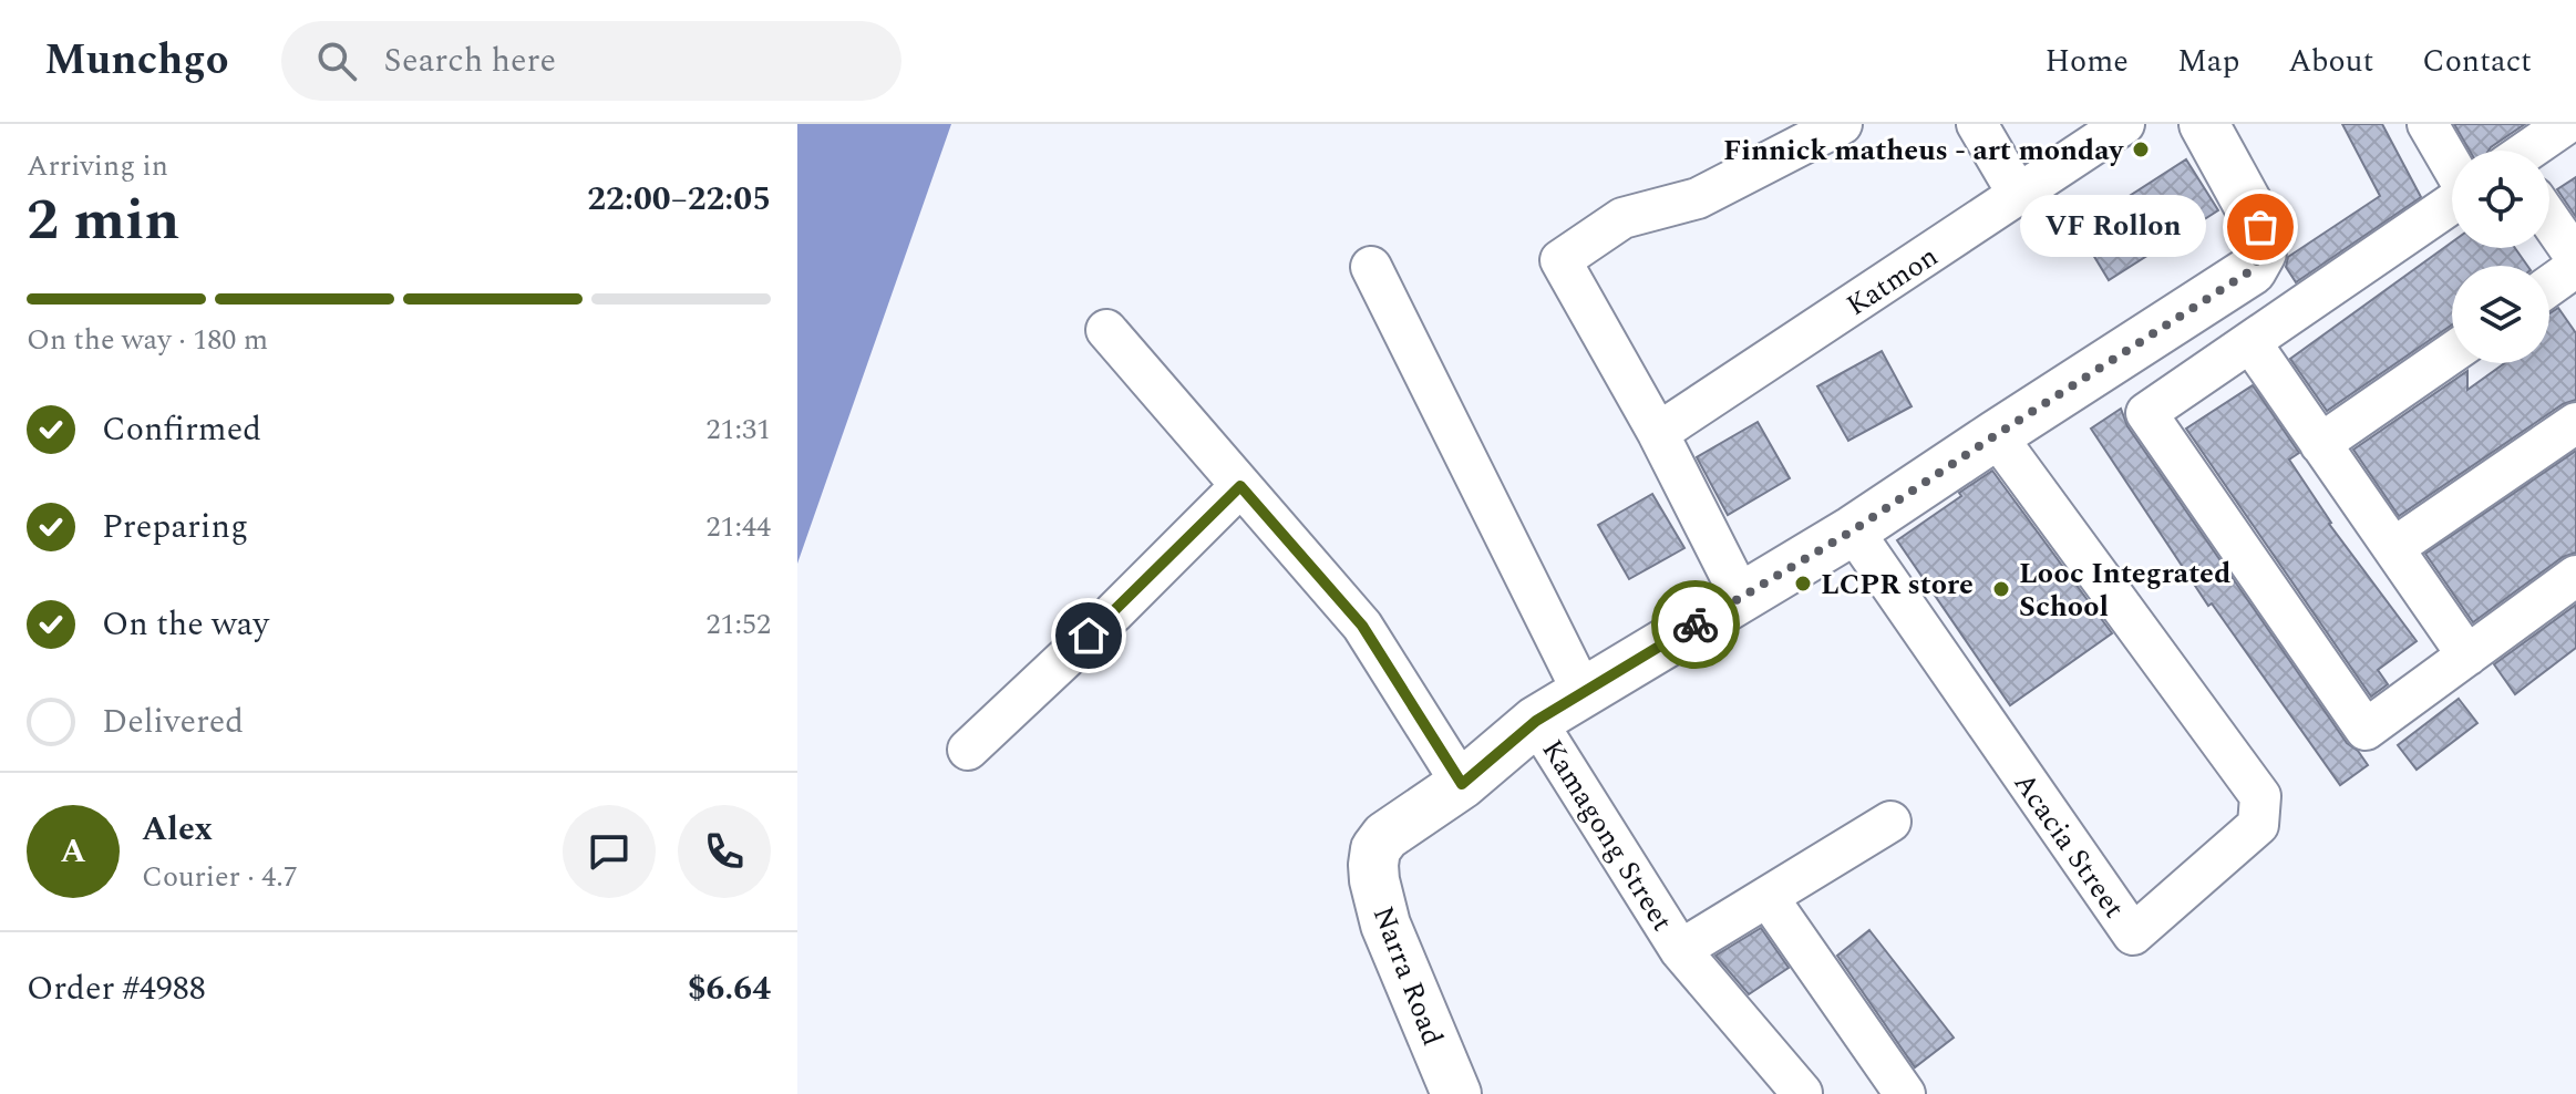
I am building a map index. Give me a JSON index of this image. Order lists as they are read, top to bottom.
{
  "streets": {
    "main road": ["Narra Road"],
    "street": ["Katmon", "Kamagong Street", "Acacia Street"]
  },
  "crossings": [
    ["Kamagong Street", "Narra Road"],
    ["Acacia Street", "Narra Road"]
  ],
  "places": [
    "Finnick matheus - art monday",
    "VF Rollon",
    "LCPR store",
    "Looc Integrated School"
  ],
  "page": {
    "header": "Munchgo",
    "search": "Search here",
    "nav": [
      "Home",
      "Map",
      "About",
      "Contact"
    ],
    "heading": ["2 min", "Arriving in", "22:00–22:05"],
    "panel": [
      "Alex",
      "Courier · 4.7",
      "Order #4988",
      "$6.64"
    ],
    "bubble": "VF Rollon",
    "bar": "On the way · 180 m",
    "list": [
      ["Confirmed", "21:31"],
      ["Preparing", "21:44"],
      ["On the way", "21:52"],
      "Delivered"
    ],
    "round": "A"
  }
}
